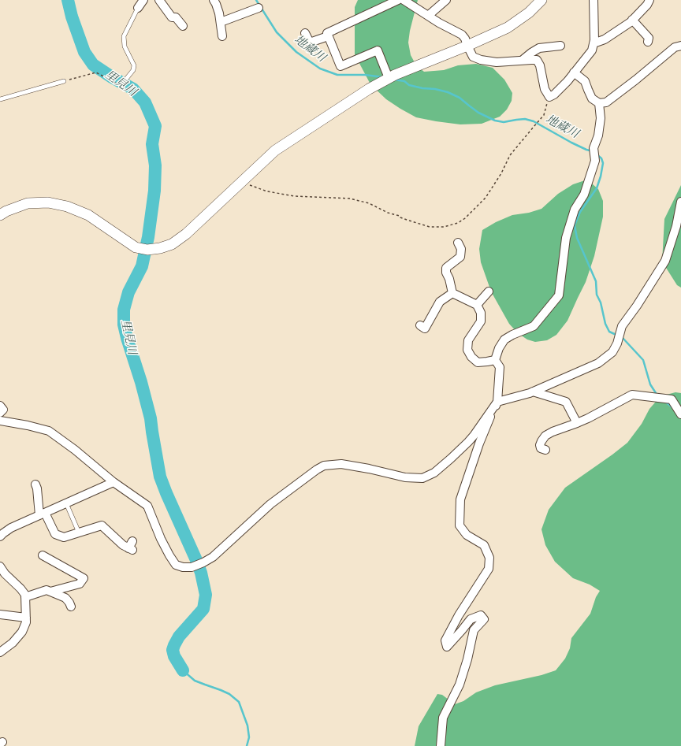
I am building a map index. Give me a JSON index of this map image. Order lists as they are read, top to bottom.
{
  "water": ["地蔵川", "里見川"]
}
